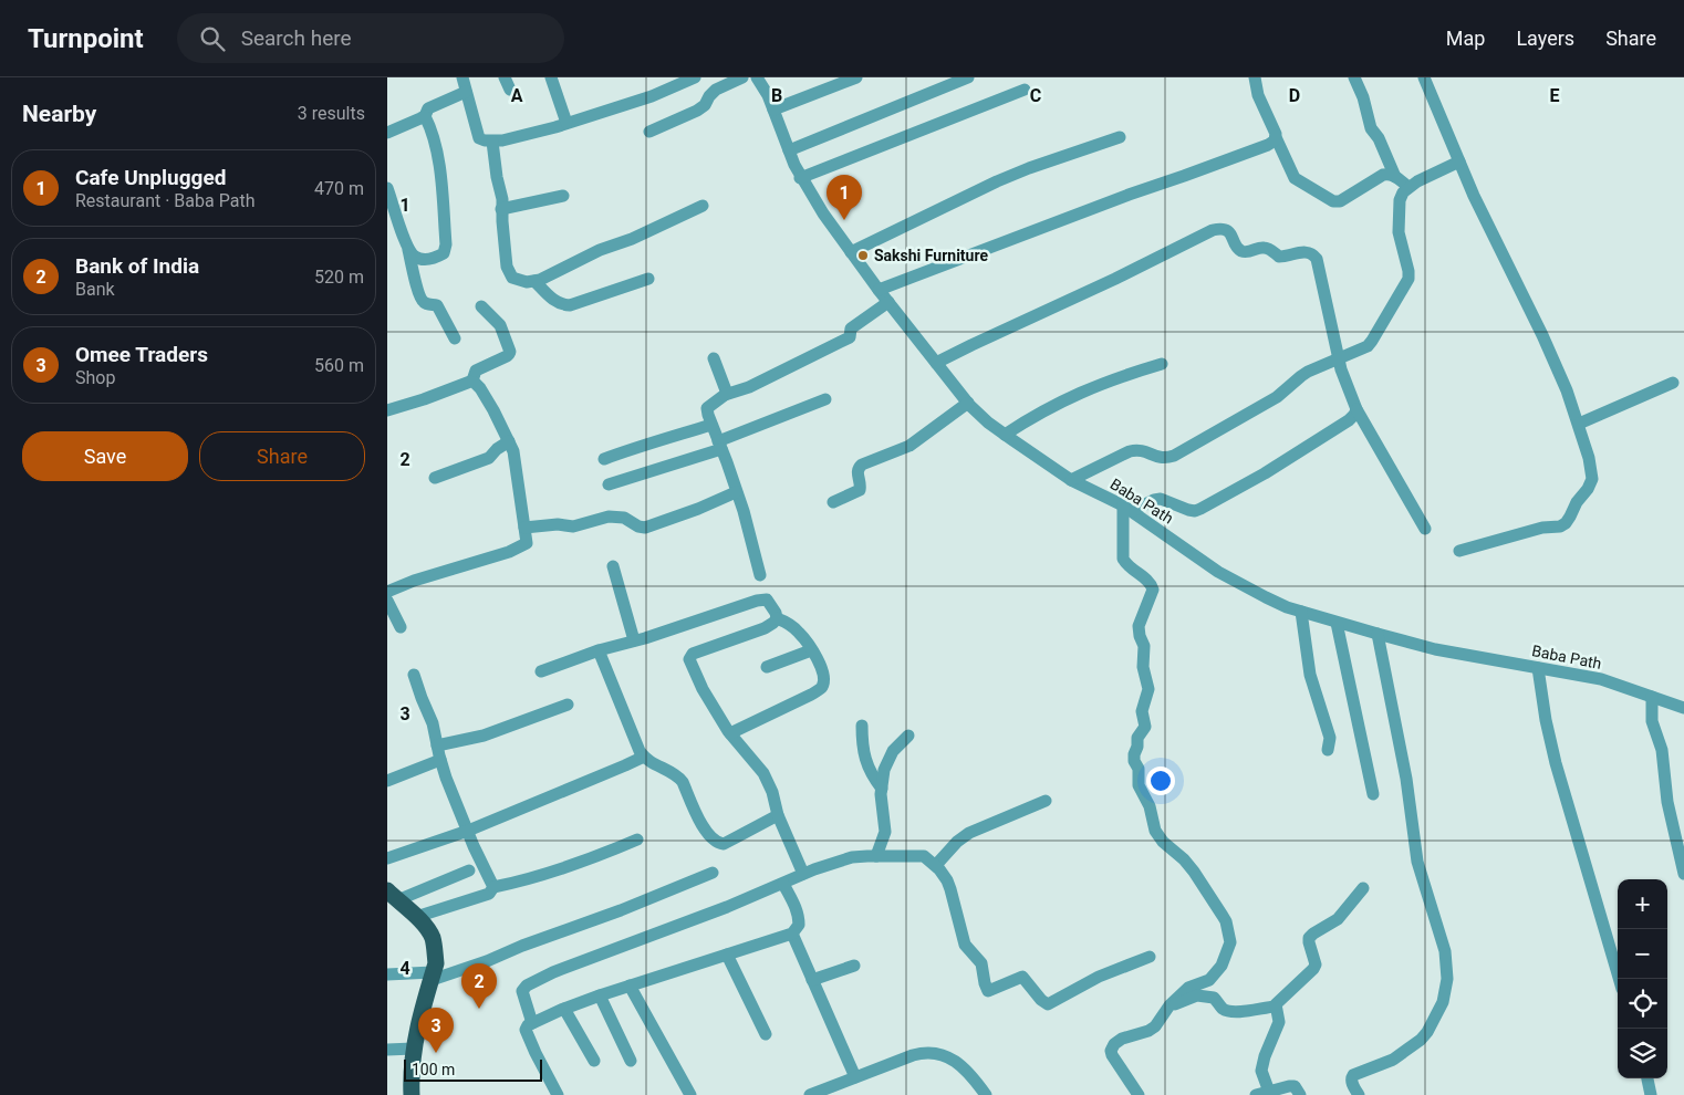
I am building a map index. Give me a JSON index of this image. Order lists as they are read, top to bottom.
{
  "streets": {
    "street": ["Baba Path"]
  },
  "places": ["Sakshi Furniture"],
  "scale_bar": "100 m",
  "page": {
    "header": "Turnpoint",
    "search": "Search here",
    "nav": ["Map", "Layers", "Share"],
    "heading": ["Nearby", "3 results"],
    "list": [
      {
        "mark": "1",
        "name": "Cafe Unplugged",
        "note": "Restaurant · Baba Path",
        "value": "470 m"
      },
      {
        "mark": "2",
        "name": "Bank of India",
        "note": "Bank",
        "value": "520 m"
      },
      {
        "mark": "3",
        "name": "Omee Traders",
        "note": "Shop",
        "value": "560 m"
      }
    ],
    "pins": ["1", "2", "3"],
    "buttons": ["Save", "Share"],
    "map_buttons": ["+", "−"],
    "scale": "100 m"
  },
  "grid": {
    "columns": [
      "A",
      "B",
      "C",
      "D",
      "E"
    ],
    "rows": [
      "1",
      "2",
      "3",
      "4"
    ]
  }
}
